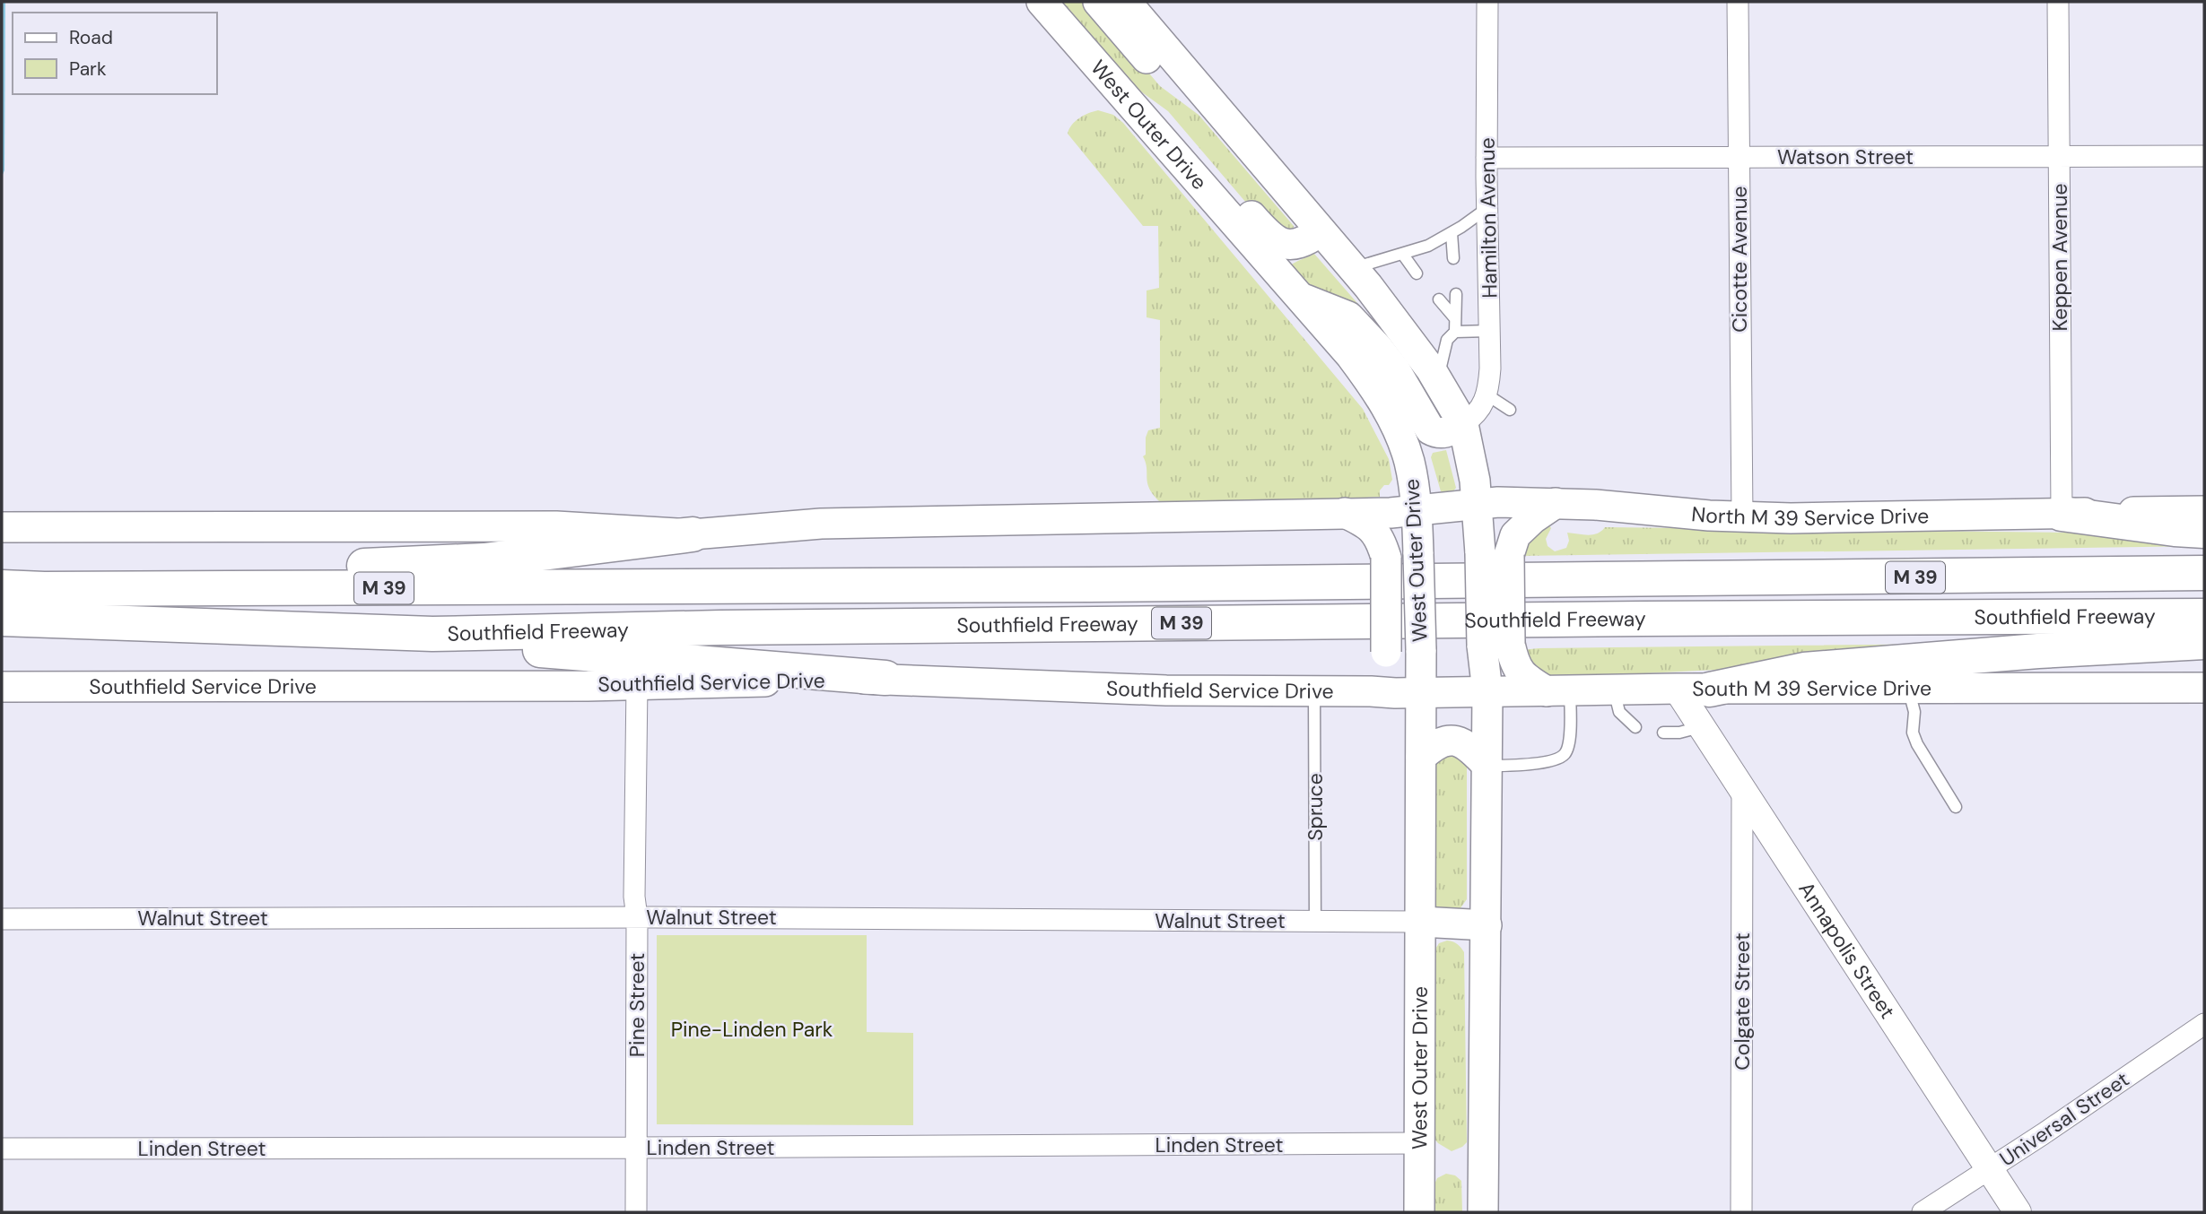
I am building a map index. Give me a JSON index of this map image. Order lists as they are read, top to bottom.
{
  "streets": {
    "highway": ["M 39", "Southfield Freeway"],
    "main road": [
      "West Outer Drive",
      "North M 39 Service Drive",
      "Southfield Service Drive",
      "South M 39 Service Drive"
    ],
    "street": [
      "Watson Street",
      "Hamilton Avenue",
      "Keppen Avenue",
      "Cicotte Avenue",
      "Walnut Street",
      "Annapolis Street",
      "Colgate Street",
      "Pine Street",
      "Universal Street",
      "Linden Street"
    ],
    "lane": ["Spruce"]
  },
  "crossings": [
    ["West Outer Drive", "North M 39 Service Drive"],
    ["West Outer Drive", "Southfield Service Drive"],
    ["West Outer Drive", "South M 39 Service Drive"],
    ["West Outer Drive", "Walnut Street"],
    ["West Outer Drive", "Linden Street"],
    ["Watson Street", "Hamilton Avenue"],
    ["Watson Street", "Keppen Avenue"],
    ["Watson Street", "Cicotte Avenue"],
    ["Keppen Avenue", "North M 39 Service Drive"],
    ["Cicotte Avenue", "North M 39 Service Drive"],
    ["Southfield Service Drive", "South M 39 Service Drive"],
    ["Southfield Service Drive", "Spruce"],
    ["Southfield Service Drive", "Pine Street"],
    ["South M 39 Service Drive", "Annapolis Street"],
    ["Spruce", "Walnut Street"],
    ["Walnut Street", "Pine Street"],
    ["Annapolis Street", "Colgate Street"],
    ["Annapolis Street", "Universal Street"],
    ["Pine Street", "Linden Street"]
  ],
  "parks": ["Pine-Linden Park"],
  "legend": ["Road", "Park"]
}
